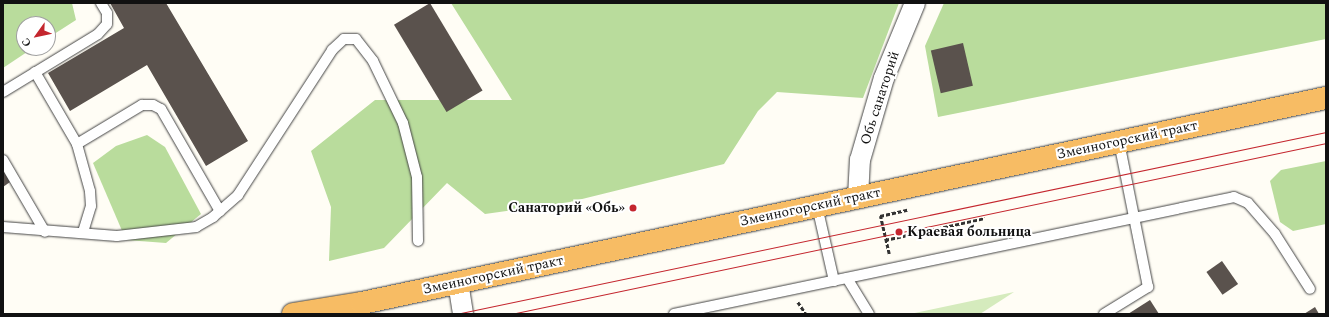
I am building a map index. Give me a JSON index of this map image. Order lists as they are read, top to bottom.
{
  "streets": {
    "highway": ["Змеиногорский тракт"],
    "street": ["Обь санаторий"]
  },
  "crossings": [
    ["Обь санаторий", "Змеиногорский тракт"]
  ],
  "places": ["Санаторий «Обь»", "Краевая больница"],
  "north": "bottom left"
}
